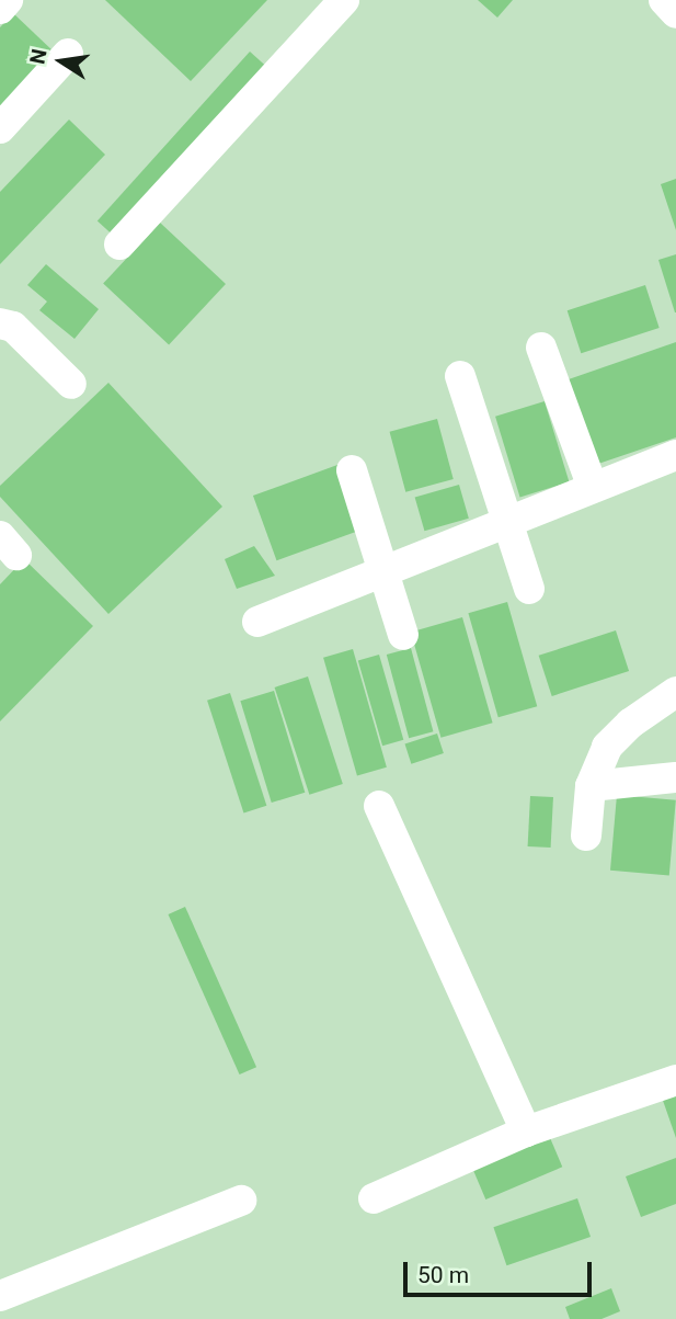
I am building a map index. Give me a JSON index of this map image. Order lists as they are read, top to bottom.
{
  "scale_bar": "50 m",
  "north": "left"
}
